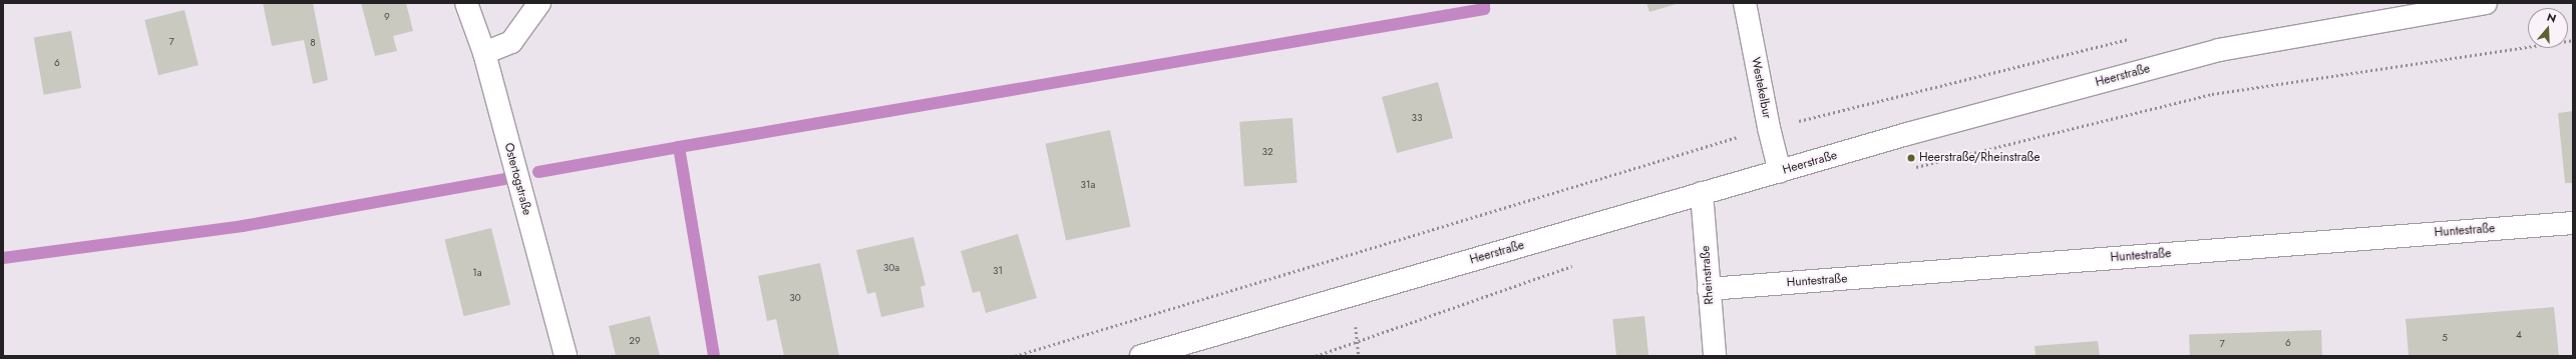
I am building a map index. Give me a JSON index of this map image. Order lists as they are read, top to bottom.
{
  "streets": {
    "street": [
      "Heerstraße",
      "Westekelbur",
      "Ostertogstraße",
      "Huntestraße",
      "Rheinstraße"
    ]
  },
  "crossings": [
    ["Heerstraße", "Westekelbur"],
    ["Heerstraße", "Rheinstraße"],
    ["Huntestraße", "Rheinstraße"]
  ],
  "places": ["Heerstraße/Rheinstraße"],
  "house_numbers": [
    "9",
    "7",
    "8",
    "6",
    "33",
    "32",
    "31a",
    "30a",
    "31",
    "1a",
    "30",
    "4",
    "5",
    "29",
    "6",
    "7"
  ],
  "north": "top"
}
